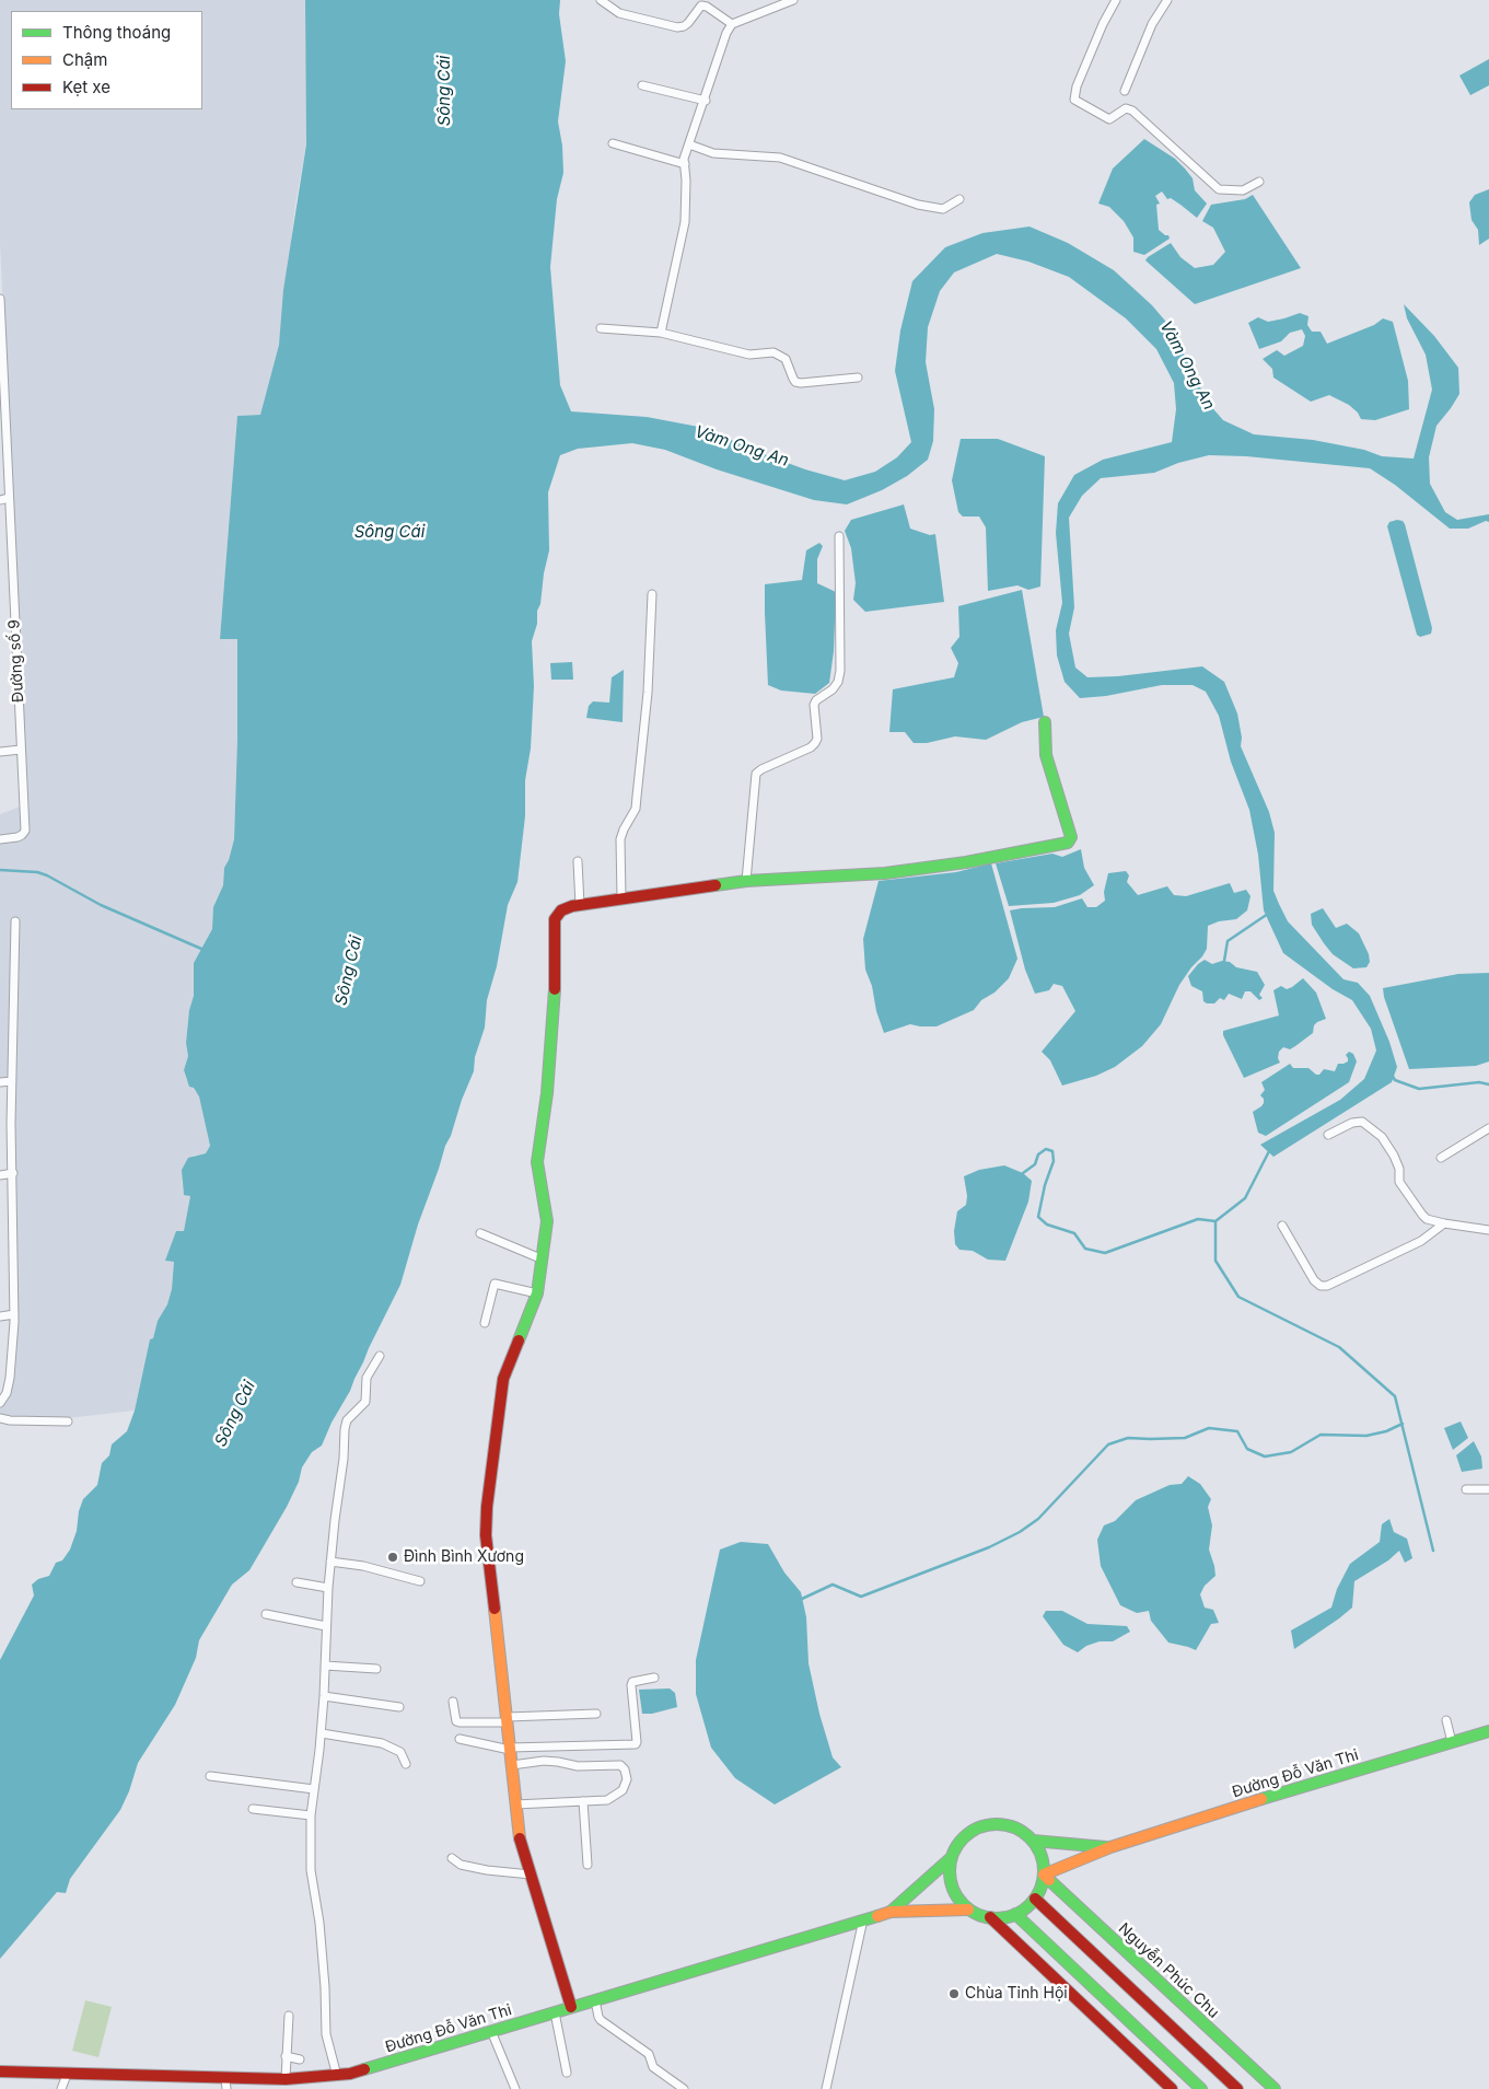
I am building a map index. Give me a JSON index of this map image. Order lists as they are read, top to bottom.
{
  "streets": {
    "street": ["Đường số 9", "Đường Đỗ Văn Thi", "Nguyễn Phúc Chu"]
  },
  "crossings": [
    ["Đường Đỗ Văn Thi", "Nguyễn Phúc Chu"]
  ],
  "water": ["Sông Cái", "Vàm Ong An"],
  "places": ["Đình Bình Xương", "Chùa Tỉnh Hội"],
  "legend": ["Thông thoáng", "Chậm", "Kẹt xe"]
}
